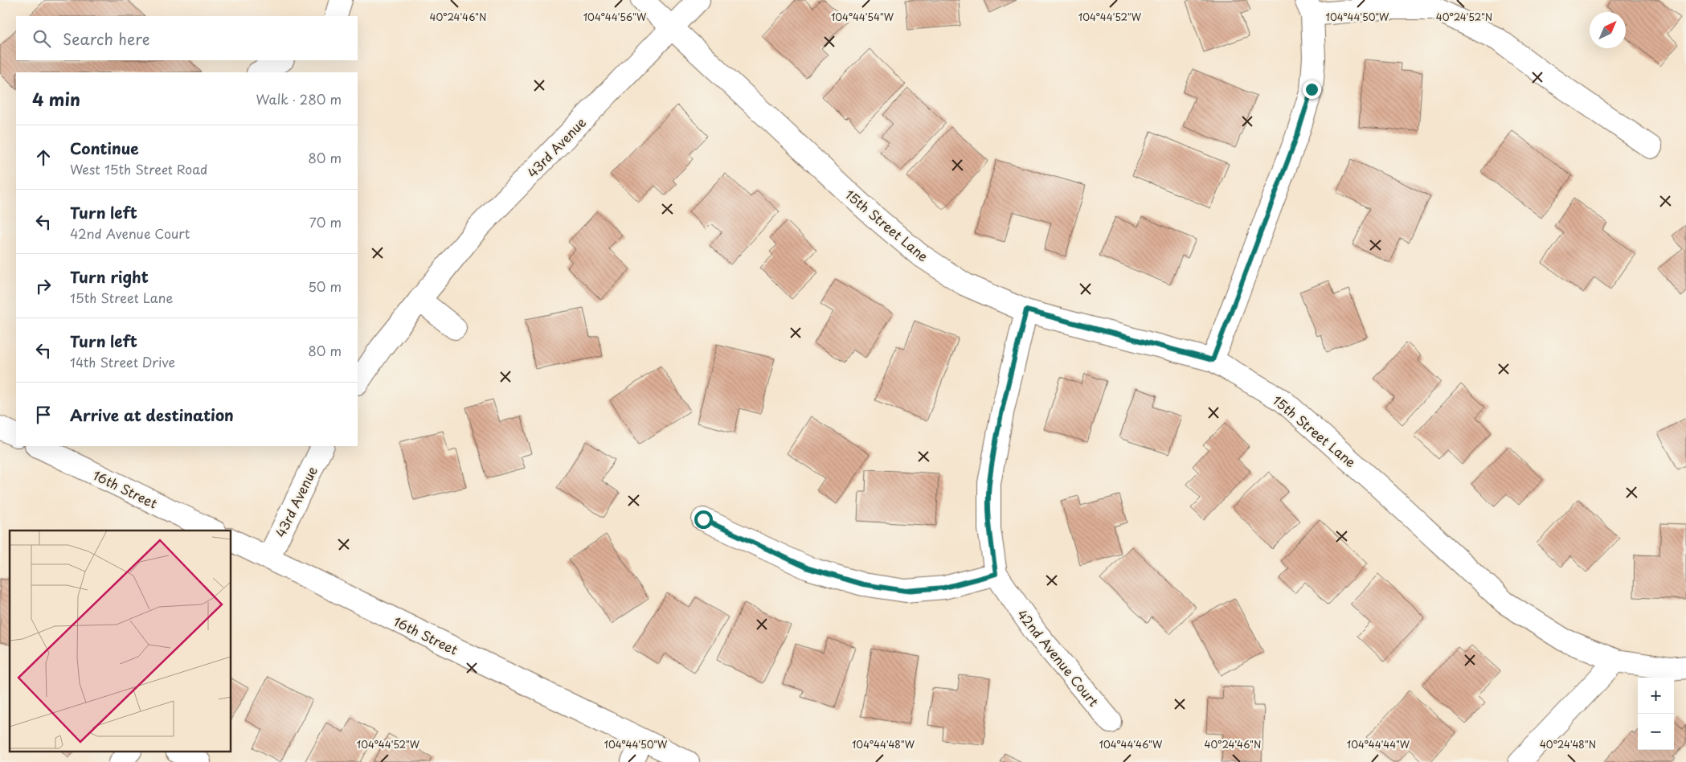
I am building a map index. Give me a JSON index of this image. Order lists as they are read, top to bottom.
{
  "streets": {
    "street": [
      "43rd Avenue",
      "15th Street Lane",
      "16th Street",
      "42nd Avenue Court"
    ]
  },
  "crossings": [
    ["43rd Avenue", "15th Street Lane"],
    ["43rd Avenue", "16th Street"],
    ["15th Street Lane", "42nd Avenue Court"]
  ],
  "north": "top right",
  "page": {
    "search": "Search here",
    "heading": ["4 min", "Walk · 280 m"],
    "list": [
      ["Continue", "West 15th Street Road", "80 m"],
      ["Turn left", "42nd Avenue Court", "70 m"],
      ["Turn right", "15th Street Lane", "50 m"],
      ["Turn left", "14th Street Drive", "80 m"],
      "Arrive at destination"
    ],
    "map_buttons": ["+", "−"]
  },
  "coordinates": [
    "40°24'46\"N",
    "40°24'52\"N",
    "104°44'56\"W",
    "104°44'54\"W",
    "104°44'52\"W",
    "104°44'50\"W",
    "104°44'48\"W",
    "104°44'46\"W",
    "104°44'44\"W",
    "40°24'48\"N"
  ]
}
